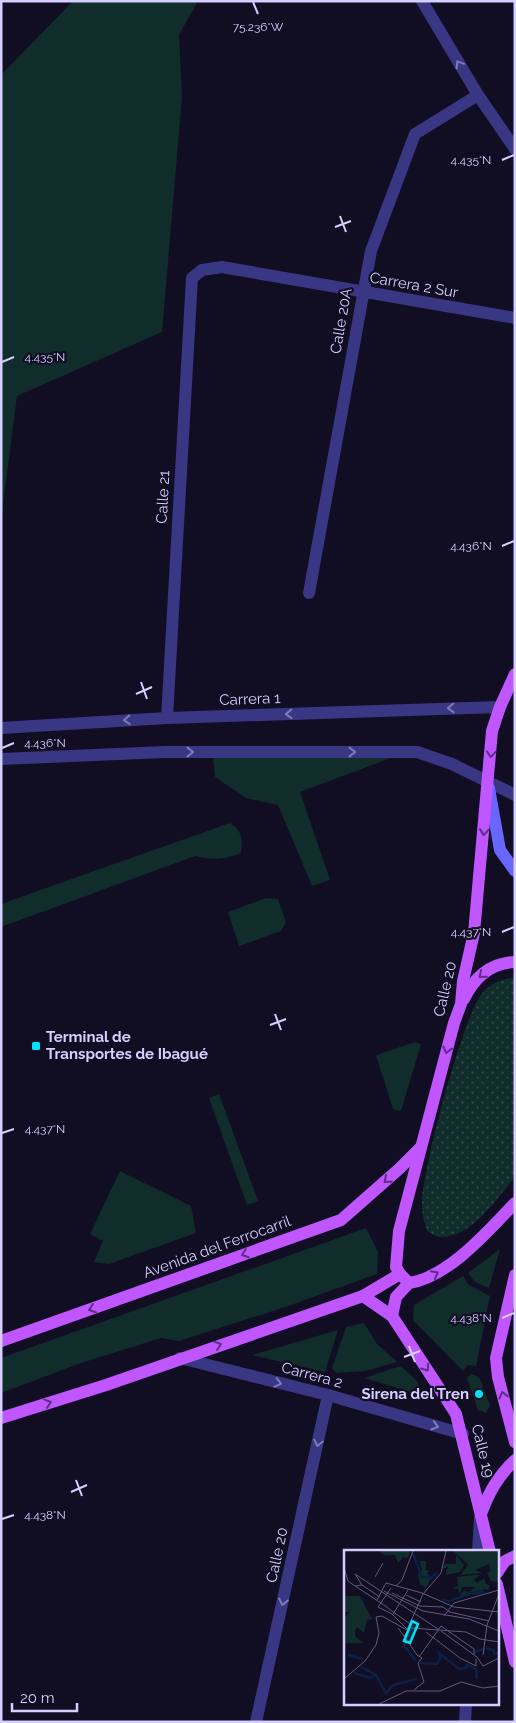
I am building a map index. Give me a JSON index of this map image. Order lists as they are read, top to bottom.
{
  "streets": {
    "main road": ["Calle 20", "Avenida del Ferrocarril", "Calle 19"],
    "street": [
      "Carrera 2 Sur",
      "Calle 20A",
      "Calle 21",
      "Carrera 1",
      "Carrera 2"
    ]
  },
  "crossings": [
    ["Carrera 2 Sur", "Calle 20A"],
    ["Carrera 2 Sur", "Calle 21"],
    ["Calle 21", "Carrera 1"],
    ["Carrera 1", "Calle 20"],
    ["Calle 20", "Avenida del Ferrocarril"],
    ["Calle 20", "Carrera 2"],
    ["Carrera 2", "Calle 19"]
  ],
  "one_way": ["Calle 20", "Carrera 2", "Calle 19"],
  "places": {
    "transit": ["Terminal de Transportes de Ibagué"],
    "other": ["Sirena del Tren"]
  },
  "scale_bar": "20 m",
  "coordinates": [
    "75.236°W",
    "4.435°N",
    "4.436°N",
    "4.437°N",
    "4.438°N"
  ]
}
